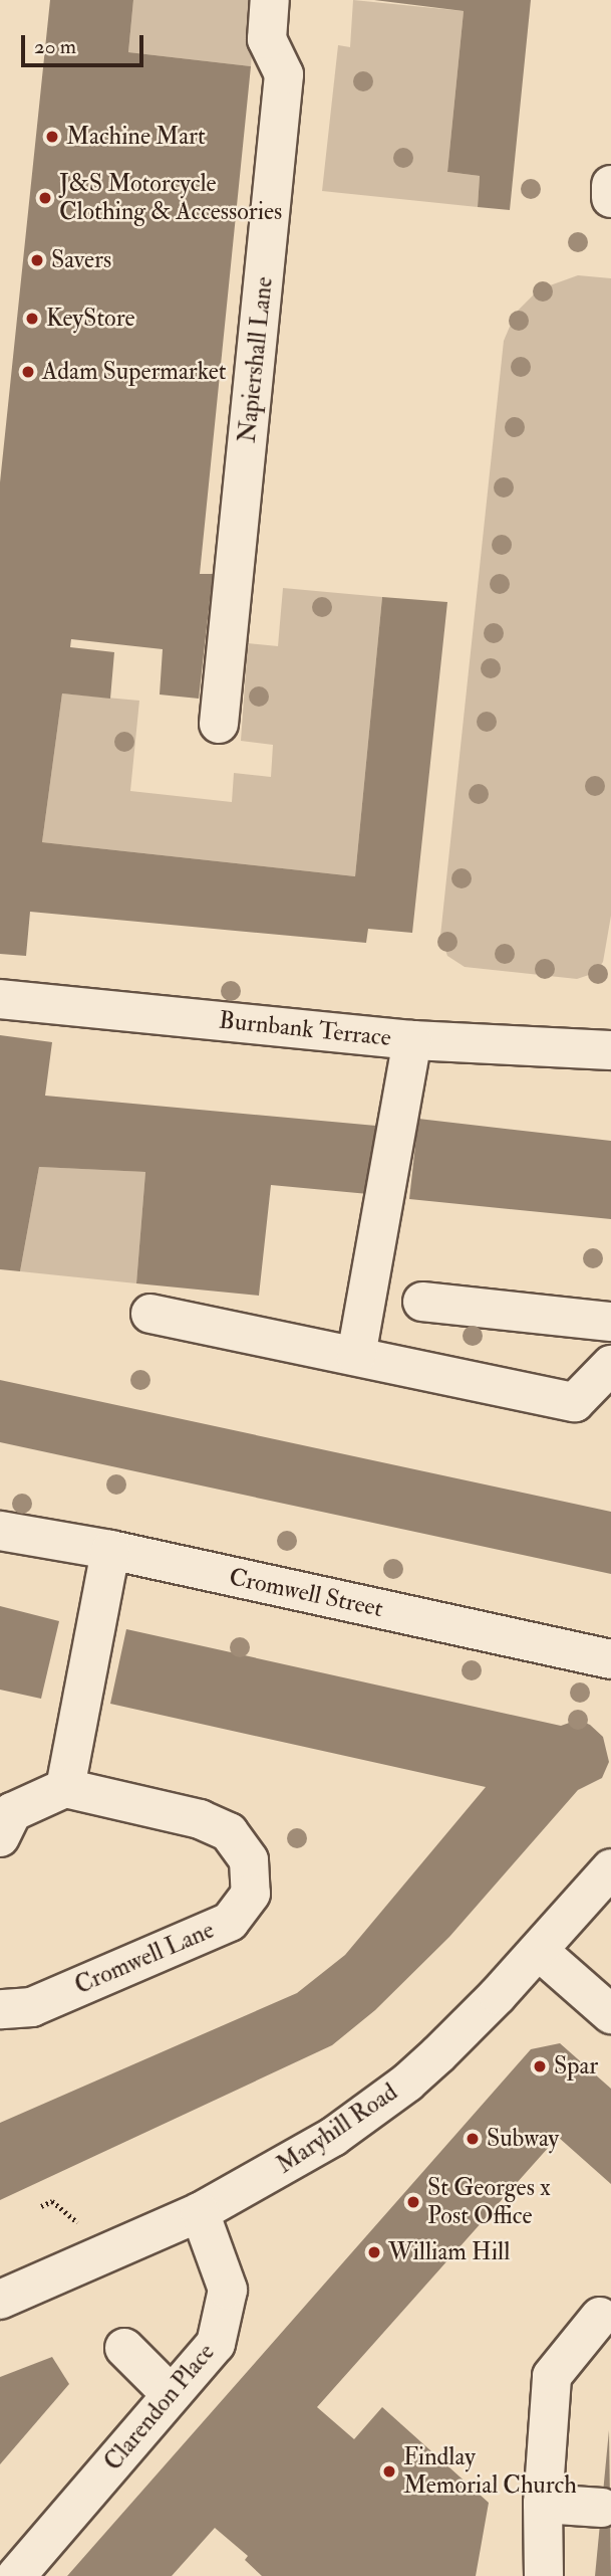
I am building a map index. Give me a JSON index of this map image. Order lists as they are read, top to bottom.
{
  "streets": {
    "street": [
      "Napiershall Lane",
      "Burnbank Terrace",
      "Cromwell Street",
      "Cromwell Lane",
      "Maryhill Road",
      "Clarendon Place"
    ]
  },
  "crossings": [
    ["Maryhill Road", "Clarendon Place"]
  ],
  "places": [
    "Machine Mart",
    "J&S Motorcycle Clothing & Accessories",
    "Savers",
    "KeyStore",
    "Adam Supermarket",
    "Spar",
    "Subway",
    "St Georges x Post Office",
    "William Hill",
    "Findlay Memorial Church"
  ],
  "scale_bar": "20 m"
}
